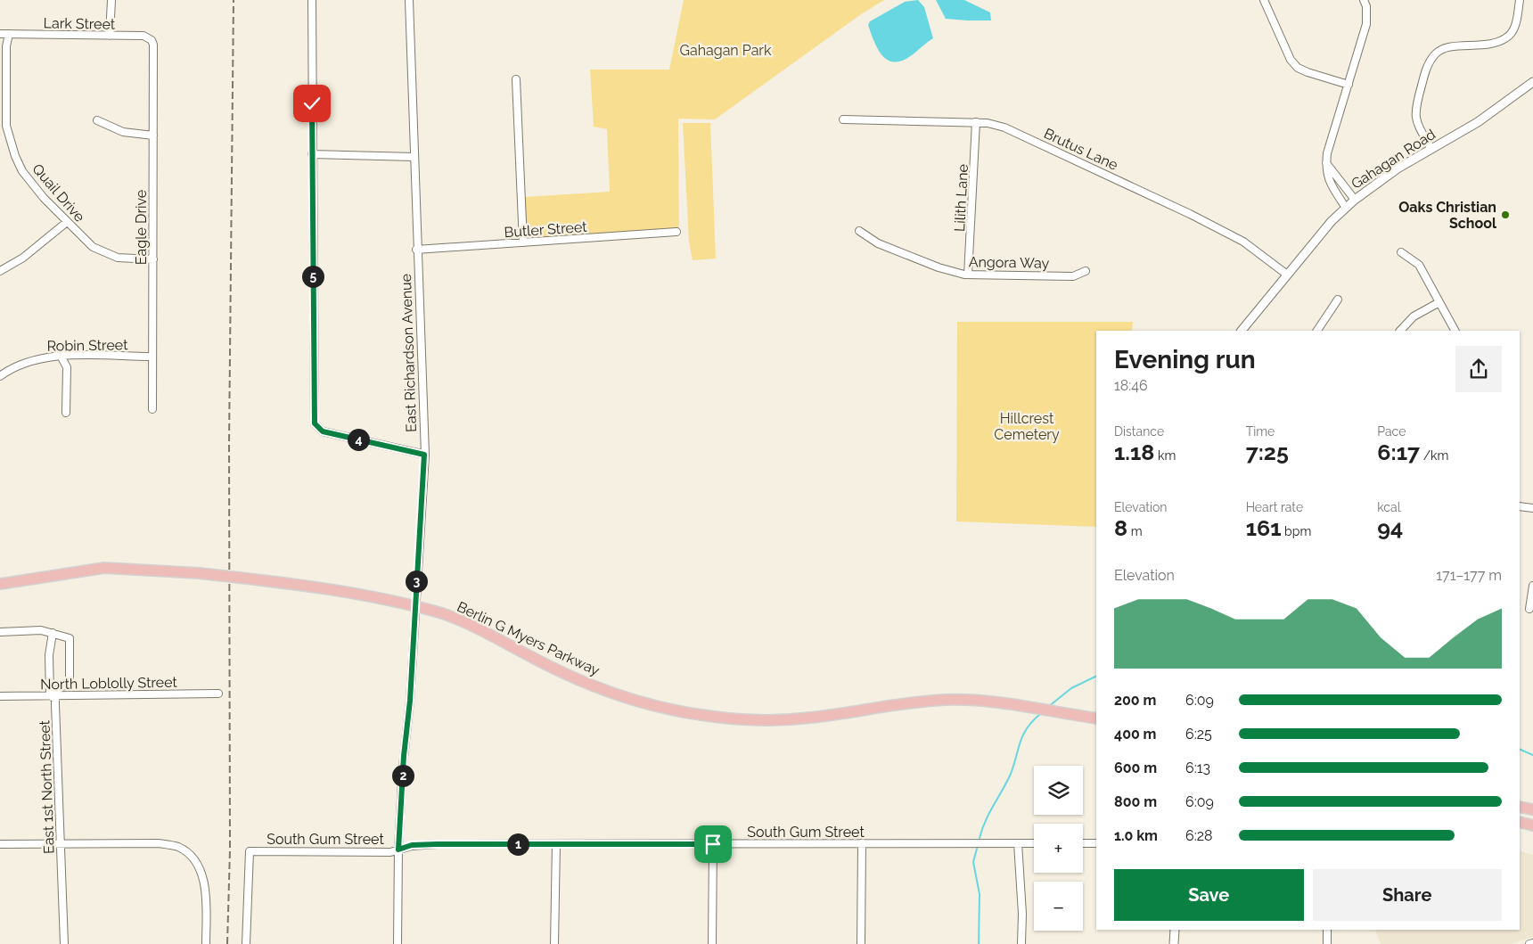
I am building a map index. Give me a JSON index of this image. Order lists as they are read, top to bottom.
{
  "streets": {
    "main road": ["Berlin G Myers Parkway"],
    "street": [
      "Lark Street",
      "Brutus Lane",
      "Gahagan Road",
      "Quail Drive",
      "Lilith Lane",
      "Eagle Drive",
      "Butler Street",
      "Angora Way",
      "Robin Street",
      "East Richardson Avenue",
      "North Loblolly Street",
      "East 1st North Street",
      "South Gum Street"
    ]
  },
  "crossings": [
    ["Lark Street", "Quail Drive"],
    ["Lark Street", "Eagle Drive"],
    ["Brutus Lane", "Gahagan Road"],
    ["Brutus Lane", "Lilith Lane"],
    ["Quail Drive", "Eagle Drive"],
    ["Lilith Lane", "Angora Way"],
    ["Eagle Drive", "Robin Street"],
    ["Butler Street", "East Richardson Avenue"],
    ["East Richardson Avenue", "South Gum Street"],
    ["North Loblolly Street", "East 1st North Street"]
  ],
  "parks": ["Gahagan Park", "Hillcrest Cemetery"],
  "places": ["Oaks Christian School"],
  "page": {
    "pins": [
      "5",
      "4",
      "3",
      "2",
      "1"
    ],
    "heading": ["Evening run", "18:46"],
    "stats": [
      ["Distance", "1.18 km"],
      ["Time", "7:25"],
      ["Pace", "6:17 /km"],
      ["Elevation", "8 m"],
      ["Heart rate", "161 bpm"],
      ["kcal", "94"]
    ],
    "chart": ["Elevation", "171–177 m"],
    "list": [
      {
        "name": "200 m",
        "note": "6:09"
      },
      {
        "name": "400 m",
        "note": "6:25"
      },
      {
        "name": "600 m",
        "note": "6:13"
      },
      {
        "name": "800 m",
        "note": "6:09"
      },
      {
        "name": "1.0 km",
        "note": "6:28"
      }
    ],
    "map_buttons": ["+", "−"],
    "buttons": ["Save", "Share"]
  }
}
